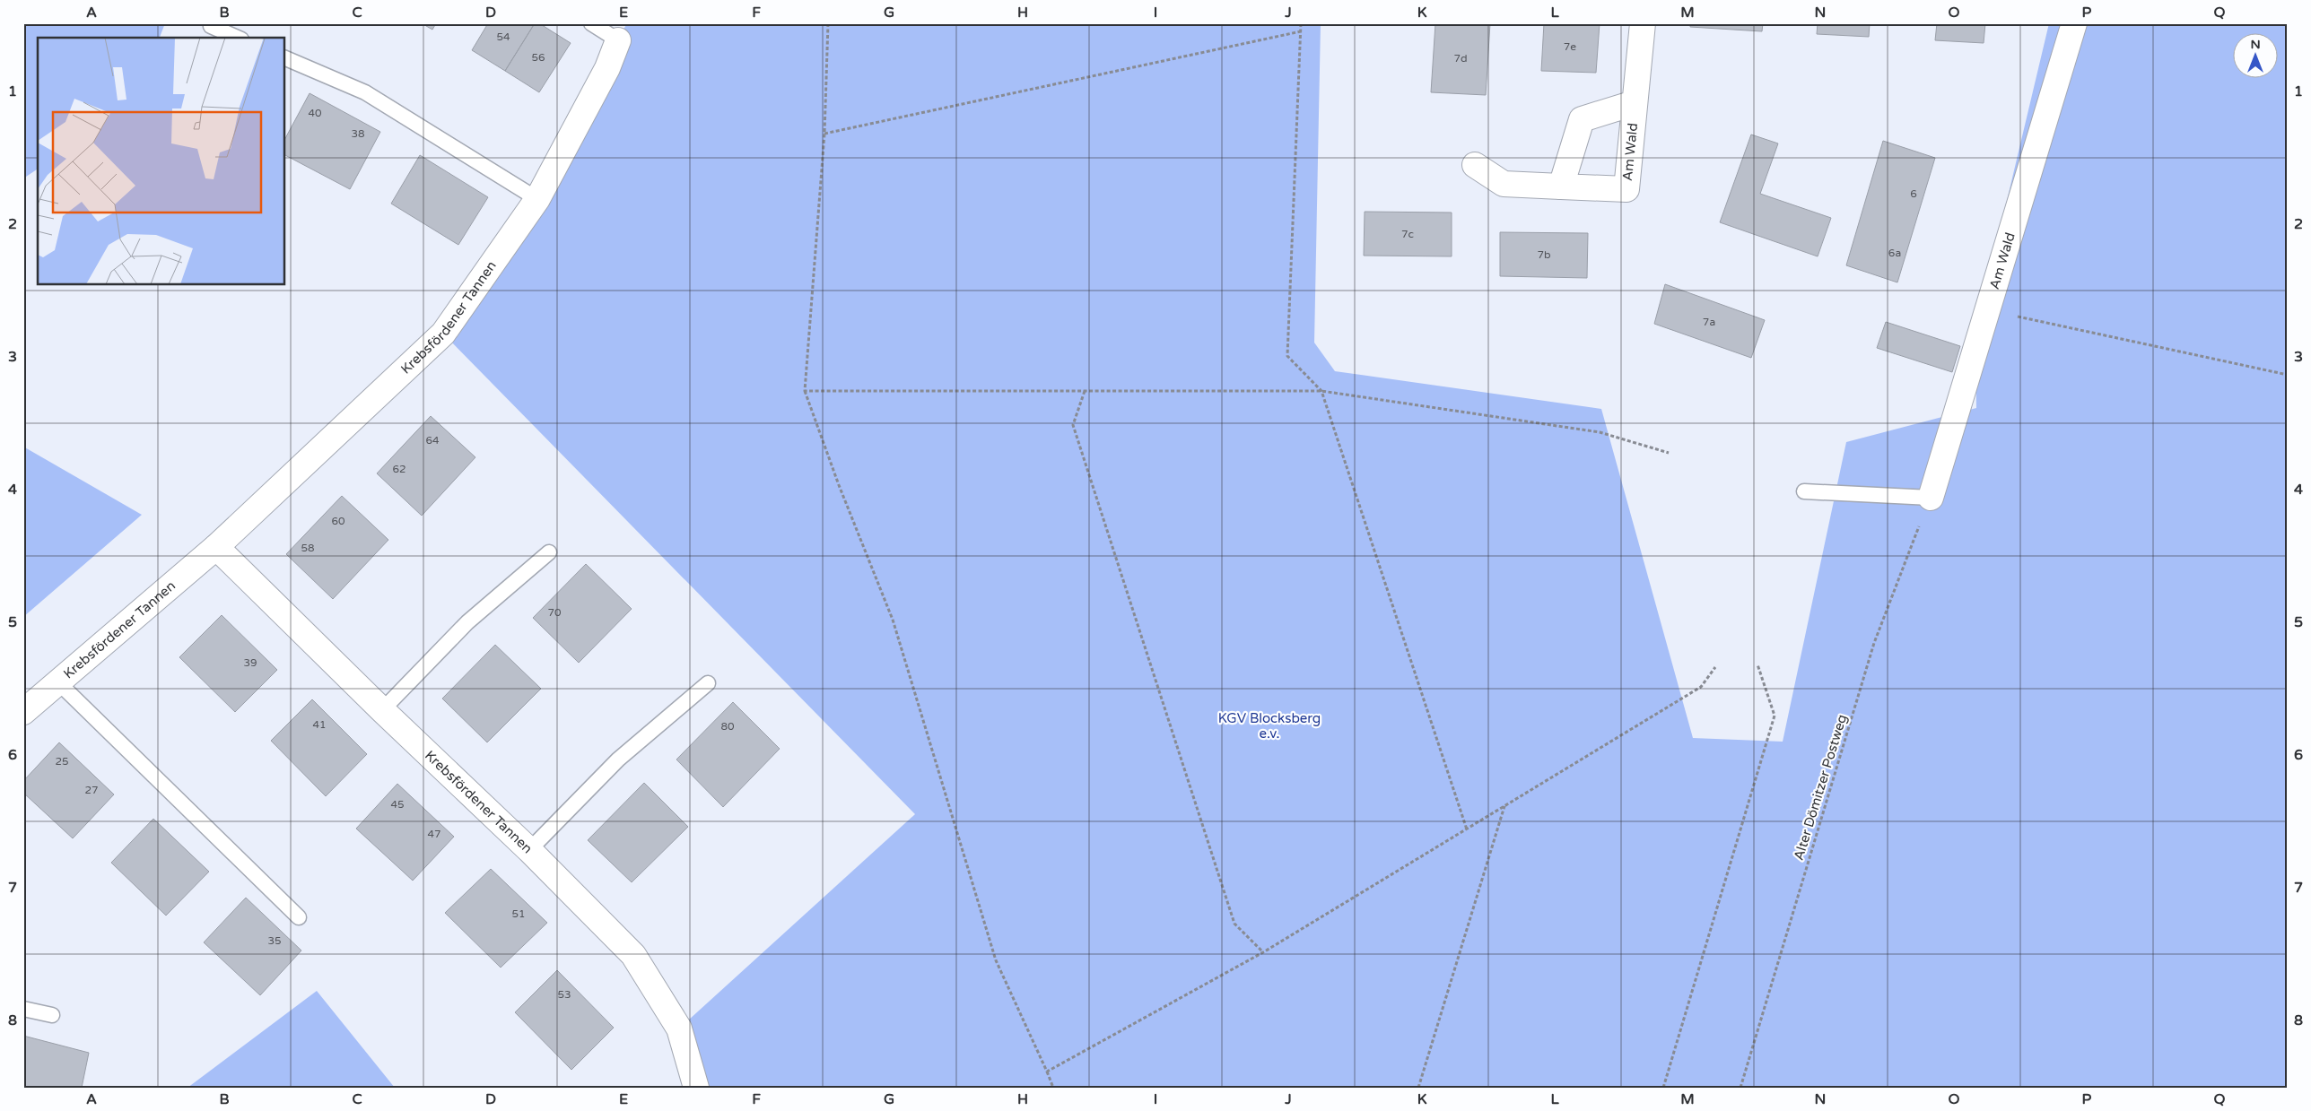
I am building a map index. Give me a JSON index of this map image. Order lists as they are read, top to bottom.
{
  "streets": {
    "street": ["Am Wald", "Krebsfördener Tannen"],
    "path": ["Alter Dömitzer Postweg"]
  },
  "crossings": [
    ["Am Wald", "Alter Dömitzer Postweg"]
  ],
  "parks": ["KGV Blocksberg e.v."],
  "house_numbers": [
    "54",
    "7e",
    "56",
    "7d",
    "40",
    "38",
    "6",
    "7c",
    "6a",
    "7b",
    "7a",
    "64",
    "62",
    "60",
    "58",
    "70",
    "39",
    "41",
    "80",
    "25",
    "27",
    "45",
    "47",
    "51",
    "35",
    "53"
  ],
  "north": "top",
  "grid": {
    "columns": [
      "A",
      "B",
      "C",
      "D",
      "E",
      "F",
      "G",
      "H",
      "I",
      "J",
      "K",
      "L",
      "M",
      "N",
      "O",
      "P",
      "Q"
    ],
    "rows": [
      "1",
      "2",
      "3",
      "4",
      "5",
      "6",
      "7",
      "8"
    ]
  }
}
